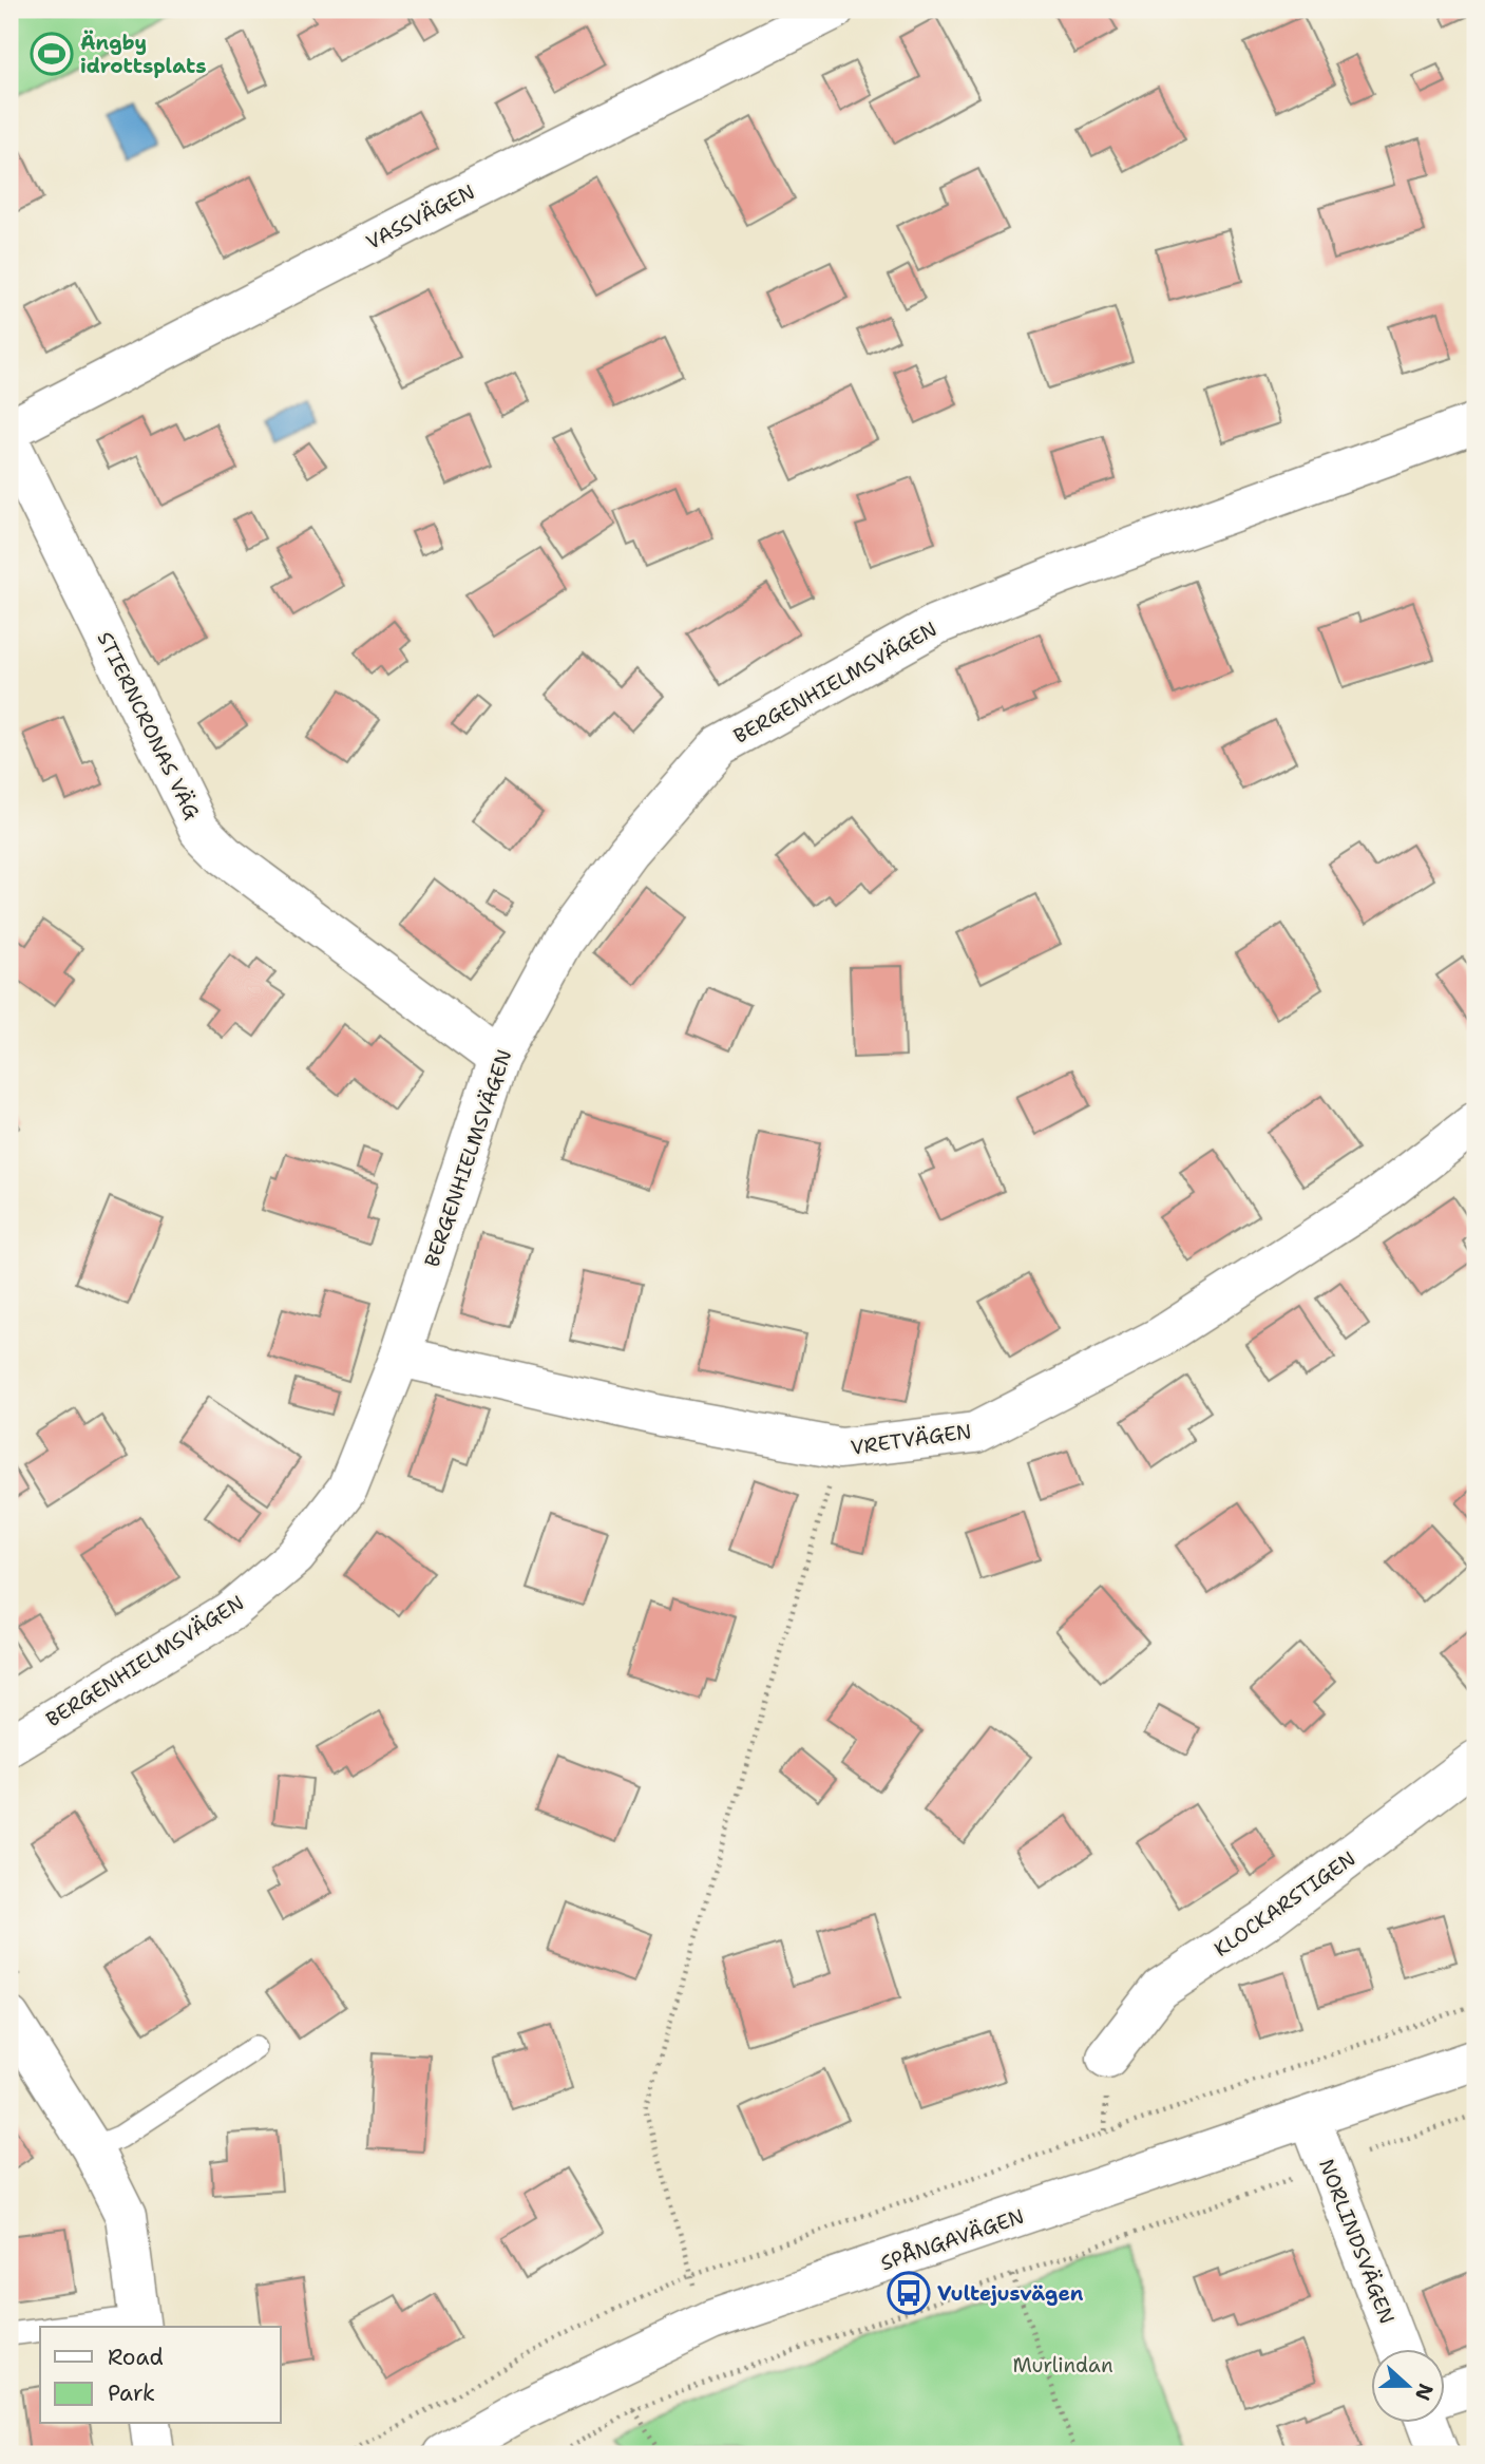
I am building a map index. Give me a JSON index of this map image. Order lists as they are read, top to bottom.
{
  "streets": {
    "street": [
      "VASSVÄGEN",
      "BERGENHIELMSVÄGEN",
      "STIERNCRONAS VÄG",
      "VRETVÄGEN",
      "KLOCKARSTIGEN",
      "SPÅNGAVÄGEN",
      "NORLINDSVÄGEN"
    ]
  },
  "crossings": [
    ["BERGENHIELMSVÄGEN", "STIERNCRONAS VÄG"],
    ["BERGENHIELMSVÄGEN", "VRETVÄGEN"],
    ["SPÅNGAVÄGEN", "NORLINDSVÄGEN"]
  ],
  "parks": ["Murlindan"],
  "places": {
    "sports": ["Ängby idrottsplats"],
    "bus stop": ["Vultejusvägen"]
  },
  "legend": ["Road", "Park"],
  "north": "right"
}
